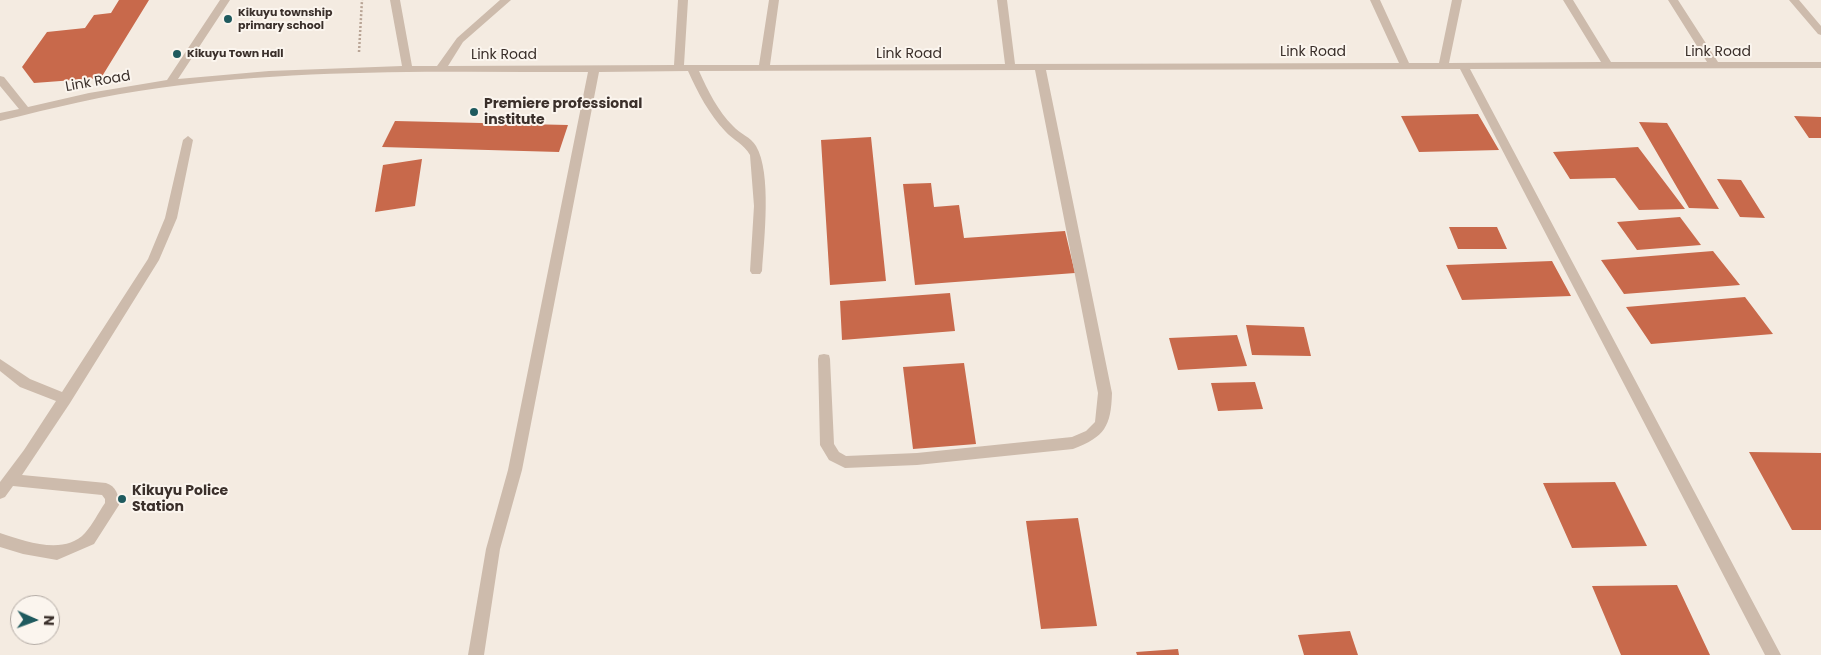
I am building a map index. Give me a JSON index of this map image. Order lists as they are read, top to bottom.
{
  "streets": {
    "street": ["Link Road"]
  },
  "places": [
    "Kikuyu township primary school",
    "Kikuyu Town Hall",
    "Premiere professional institute",
    "Kikuyu Police Station"
  ],
  "north": "right"
}
